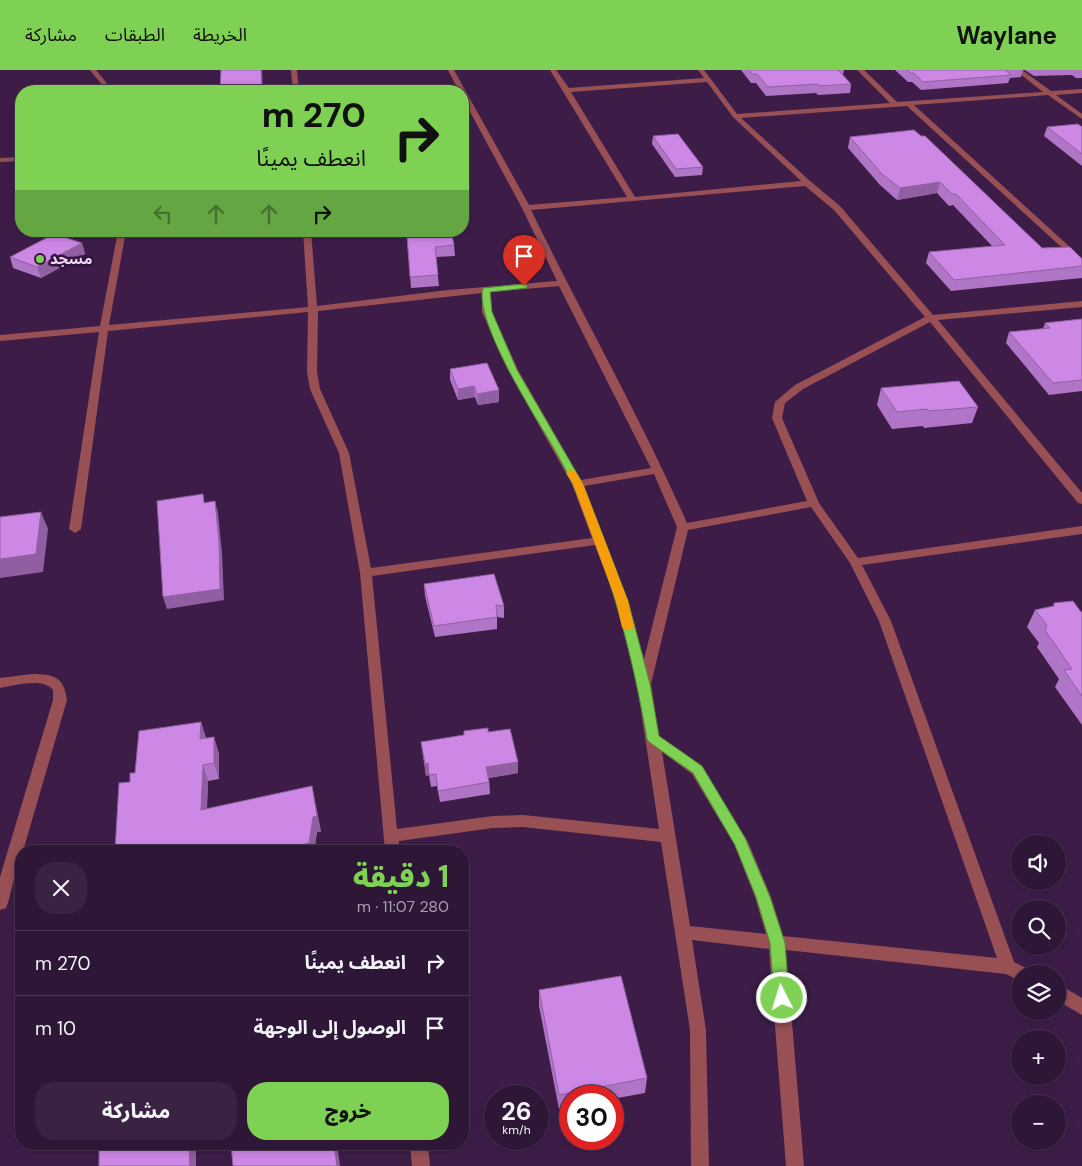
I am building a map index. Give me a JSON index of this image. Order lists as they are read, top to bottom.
{
  "places": ["مسجد"],
  "page": {
    "header": "Waylane",
    "nav": ["الخريطة", "الطبقات", "مشاركة"],
    "turn": ["270 m", "انعطف يمينًا"],
    "map_buttons": ["+", "−"],
    "heading": ["1 دقيقة", "280 m · 11:07"],
    "list": [
      {
        "name": "انعطف يمينًا",
        "value": "270 m"
      },
      {
        "name": "الوصول إلى الوجهة",
        "value": "10 m"
      }
    ],
    "buttons": ["خروج", "مشاركة"],
    "speed": "26 km/h",
    "limit": "30"
  }
}
